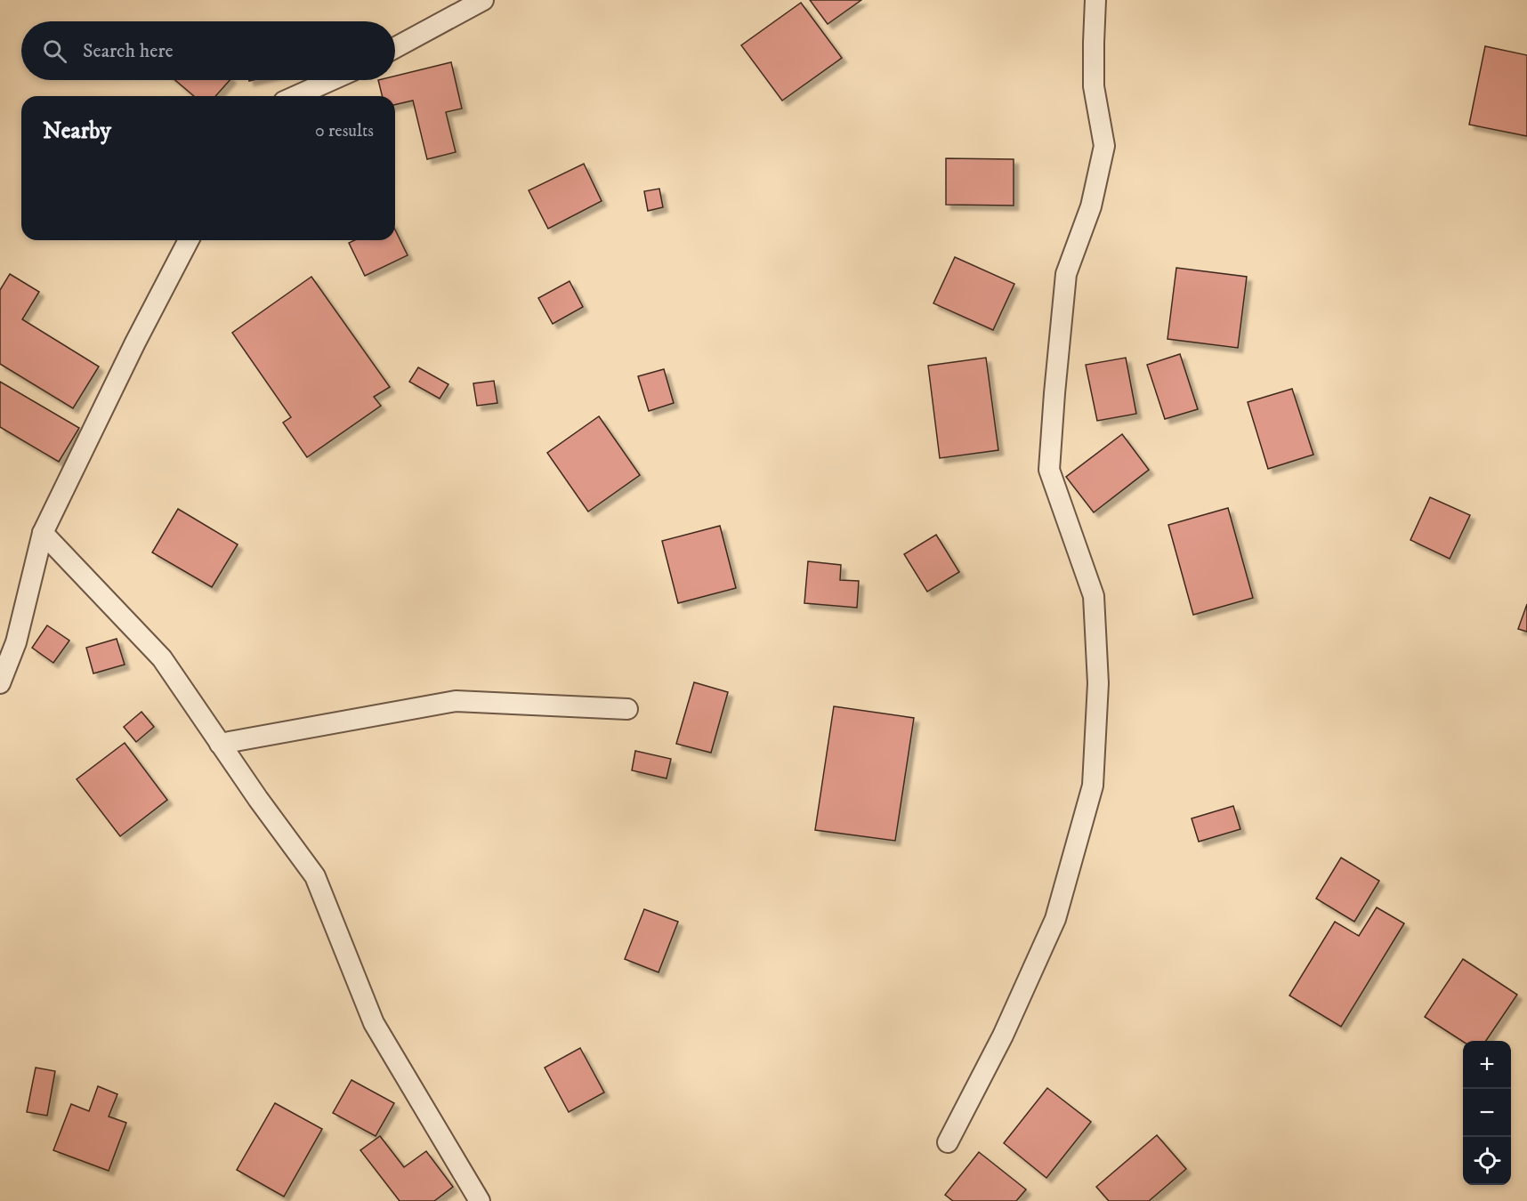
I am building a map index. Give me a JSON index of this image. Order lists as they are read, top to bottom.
{
  "page": {
    "search": "Search here",
    "heading": ["Nearby", "0 results"],
    "map_buttons": ["+", "−"]
  }
}
